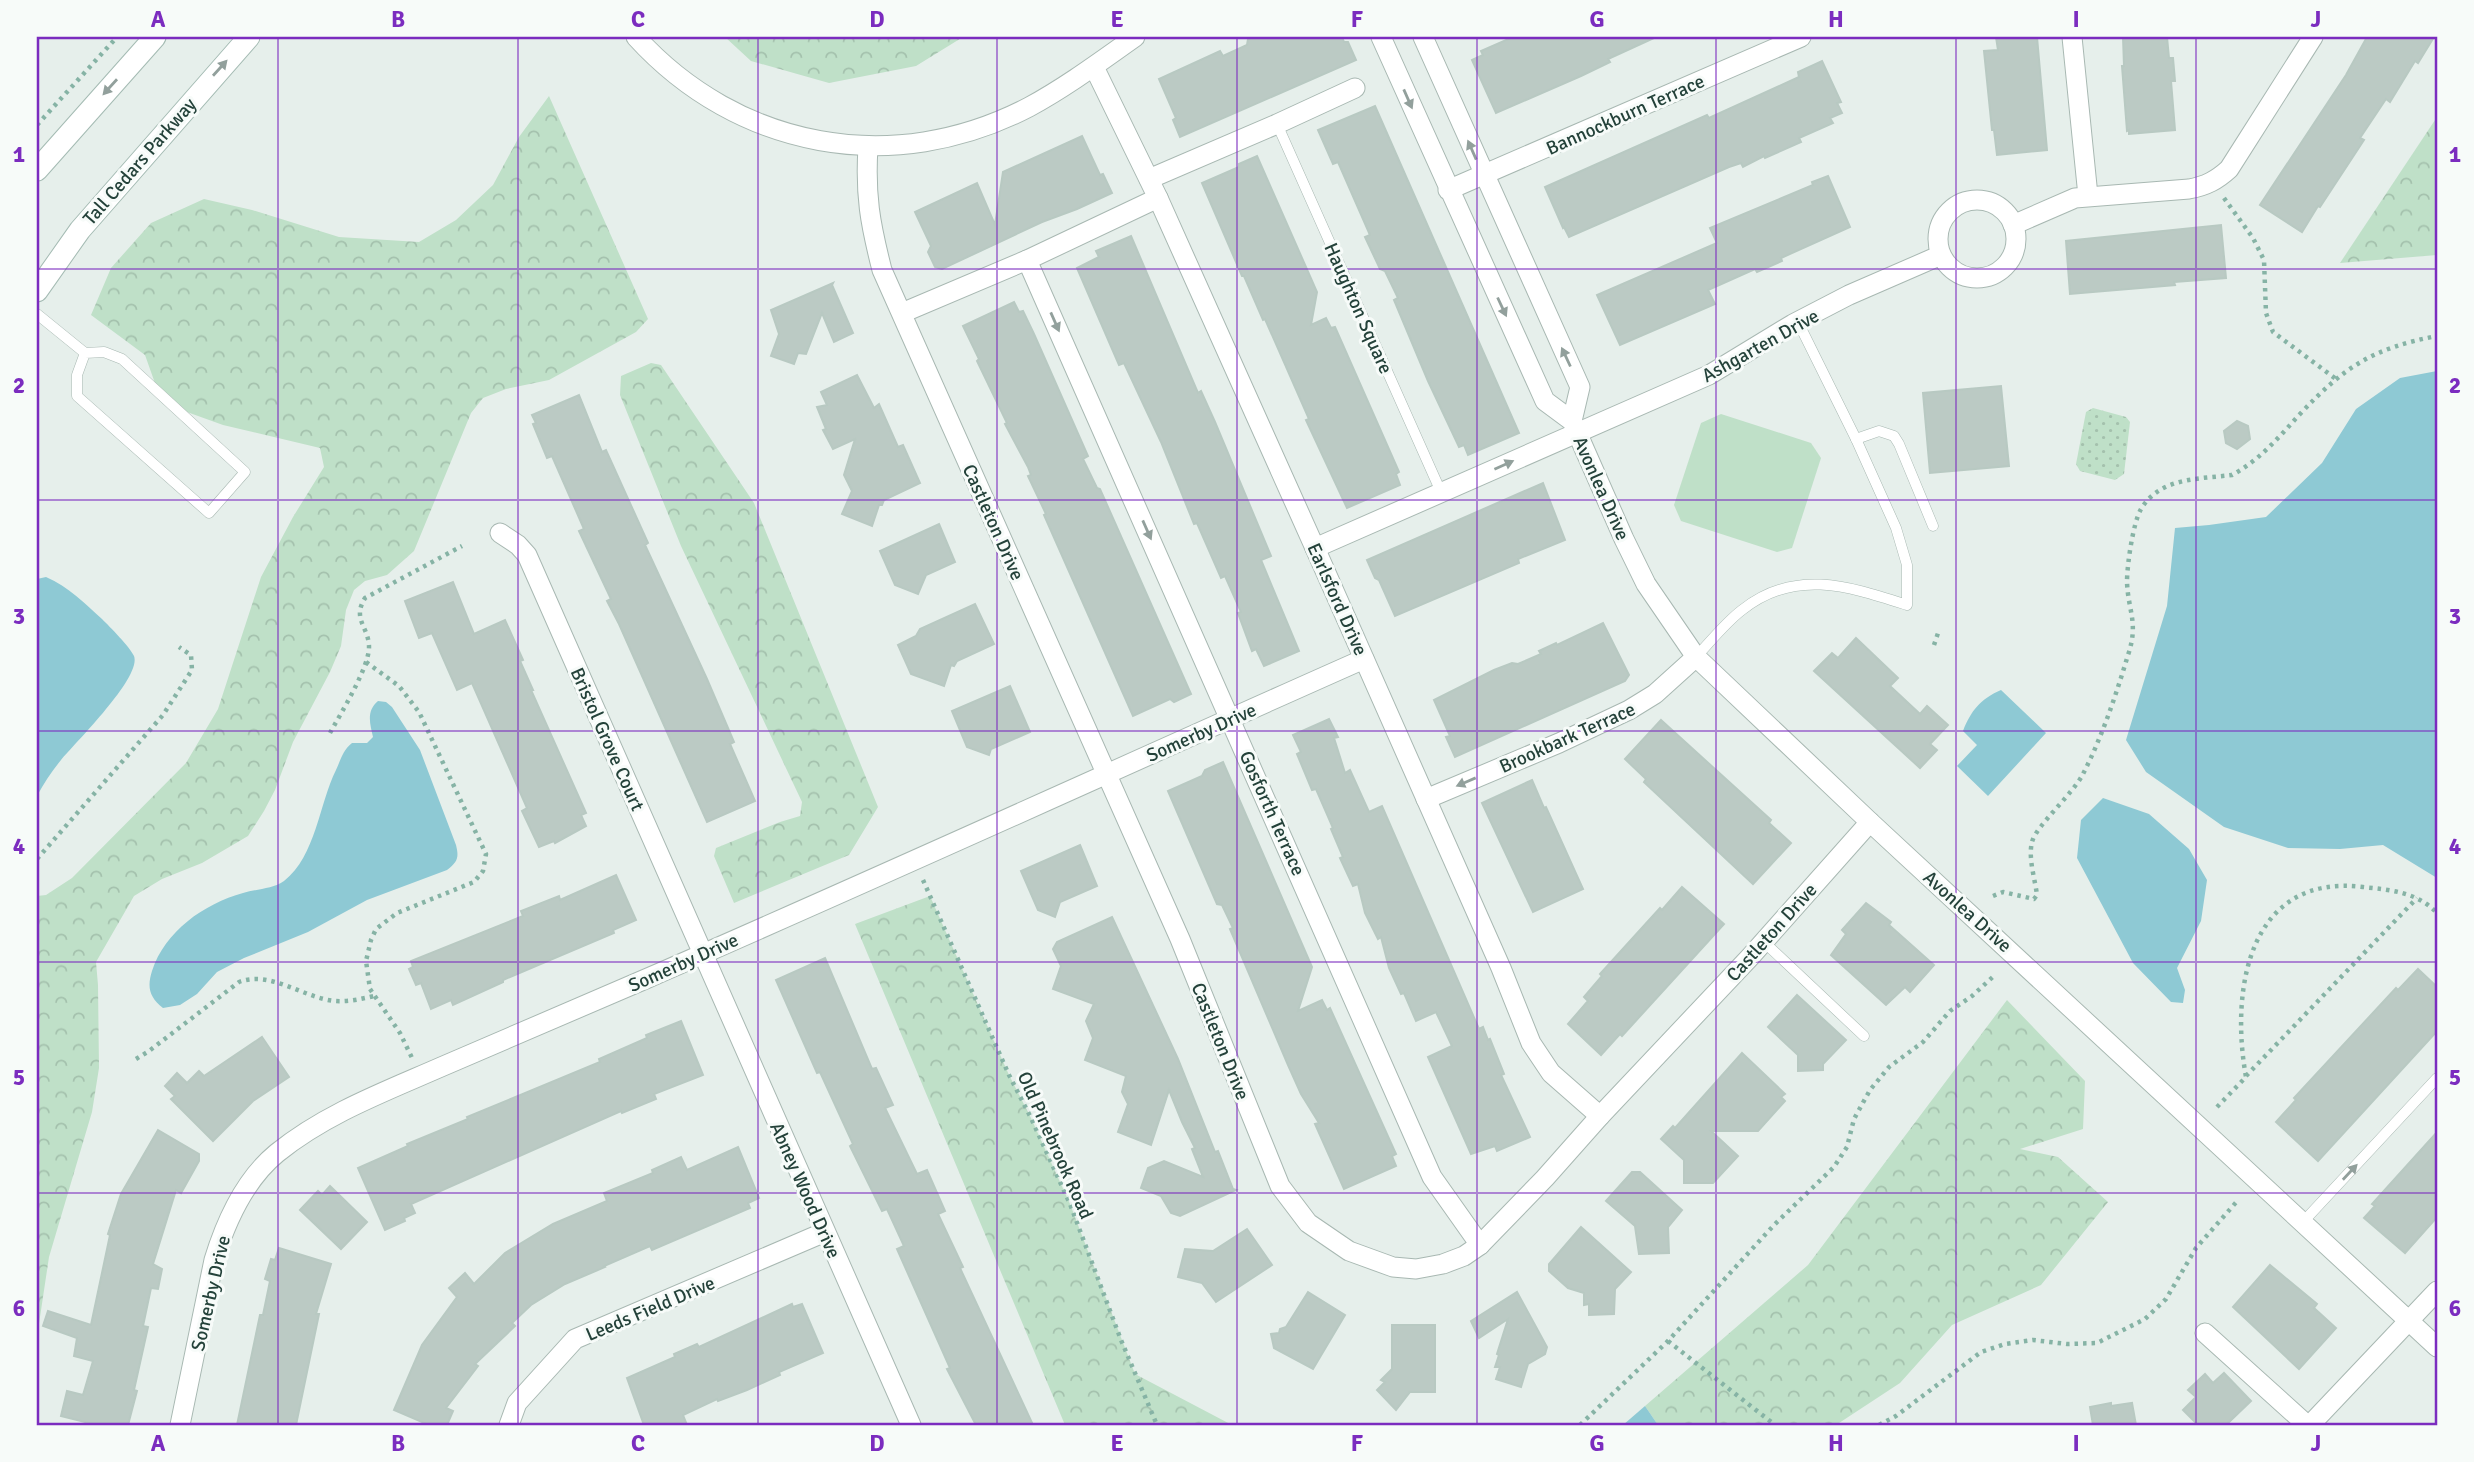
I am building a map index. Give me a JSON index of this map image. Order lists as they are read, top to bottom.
{
  "streets": {
    "main road": ["Tall Cedars Parkway"],
    "street": [
      "Bannockburn Terrace",
      "Ashgarten Drive",
      "Avonlea Drive",
      "Castleton Drive",
      "Earlsford Drive",
      "Somerby Drive",
      "Brookbark Terrace",
      "Bristol Grove Court",
      "Gosforth Terrace",
      "Abney Wood Drive",
      "Leeds Field Drive"
    ],
    "lane": ["Haughton Square"],
    "path": ["Old Pinebrook Road"]
  },
  "crossings": [
    ["Bannockburn Terrace", "Avonlea Drive"],
    ["Ashgarten Drive", "Avonlea Drive"],
    ["Avonlea Drive", "Castleton Drive"],
    ["Avonlea Drive", "Brookbark Terrace"],
    ["Castleton Drive", "Earlsford Drive"],
    ["Castleton Drive", "Somerby Drive"],
    ["Castleton Drive", "Gosforth Terrace"],
    ["Earlsford Drive", "Somerby Drive"],
    ["Earlsford Drive", "Brookbark Terrace"],
    ["Somerby Drive", "Bristol Grove Court"],
    ["Somerby Drive", "Gosforth Terrace"],
    ["Somerby Drive", "Abney Wood Drive"],
    ["Bristol Grove Court", "Abney Wood Drive"],
    ["Abney Wood Drive", "Leeds Field Drive"]
  ],
  "one_way": ["Brookbark Terrace", "Gosforth Terrace"],
  "grid": {
    "columns": [
      "A",
      "B",
      "C",
      "D",
      "E",
      "F",
      "G",
      "H",
      "I",
      "J"
    ],
    "rows": [
      "1",
      "2",
      "3",
      "4",
      "5",
      "6"
    ]
  }
}
